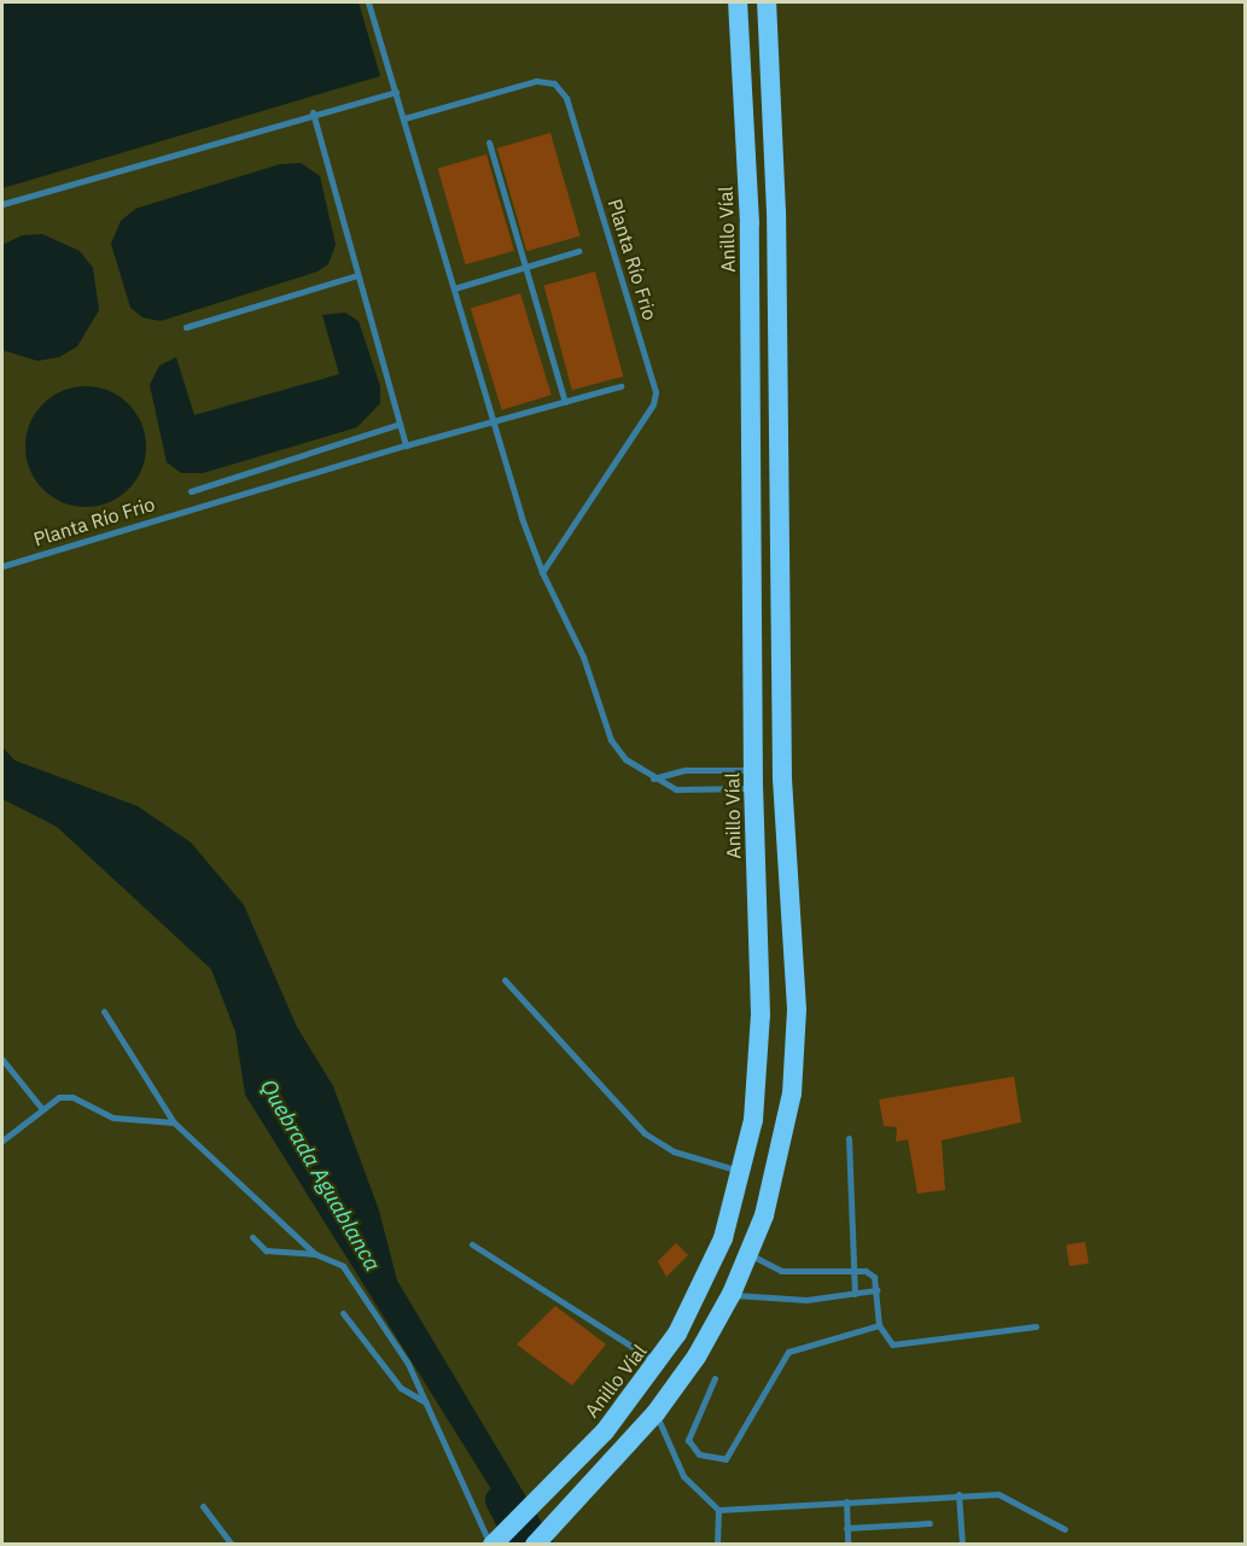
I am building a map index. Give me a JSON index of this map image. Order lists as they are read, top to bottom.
{
  "streets": {
    "highway": ["Anillo Víal"],
    "lane": ["Planta Río Frio"]
  },
  "water": ["Quebrada Aguablanca"]
}
